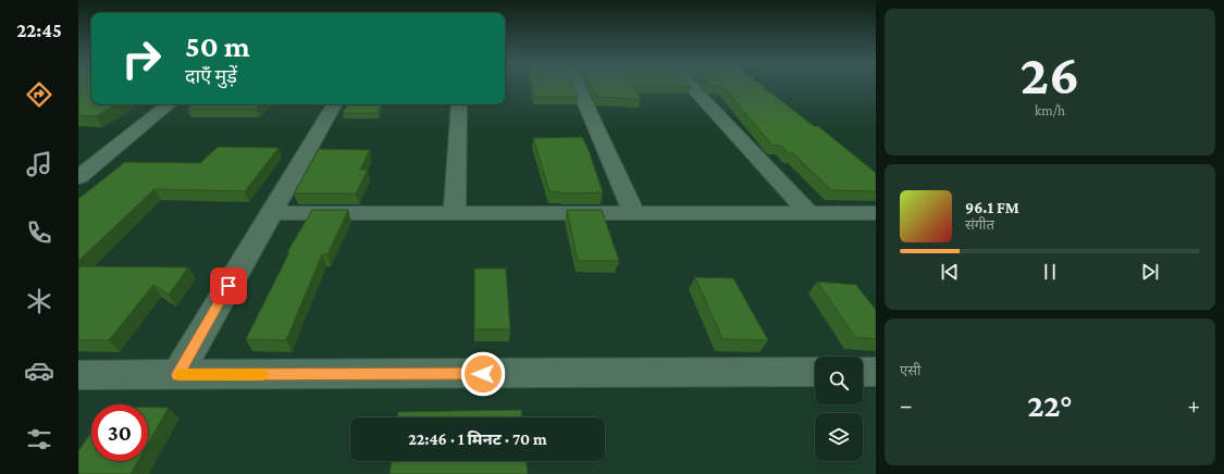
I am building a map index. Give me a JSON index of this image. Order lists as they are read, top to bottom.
{
  "page": {
    "tabs": "22:45",
    "tile": [
      ["26", "km/h"],
      "एसी"
    ],
    "turn": ["50 m", "दाएँ मुड़ें"],
    "song": ["96.1 FM", "संगीत"],
    "heat": ["−", "22°", "+"],
    "limit": "30",
    "trip": "22:46 · 1 मिनट · 70 m"
  }
}
